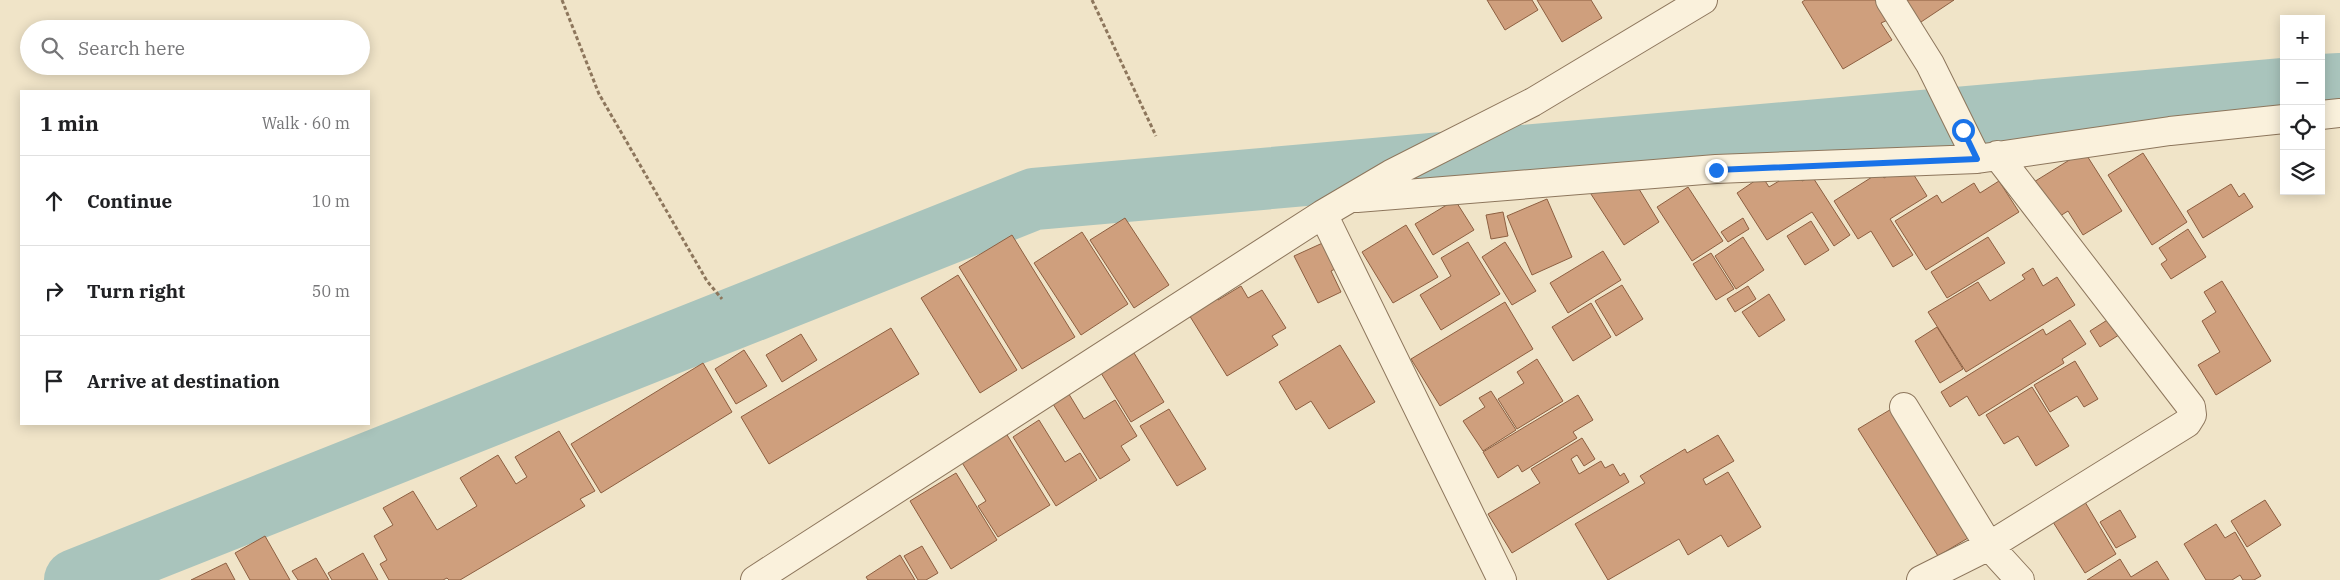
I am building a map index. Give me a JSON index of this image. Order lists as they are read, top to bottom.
{
  "page": {
    "map_buttons": ["+", "−"],
    "search": "Search here",
    "heading": ["1 min", "Walk · 60 m"],
    "list": [
      ["Continue", "10 m"],
      ["Turn right", "50 m"],
      "Arrive at destination"
    ]
  }
}
